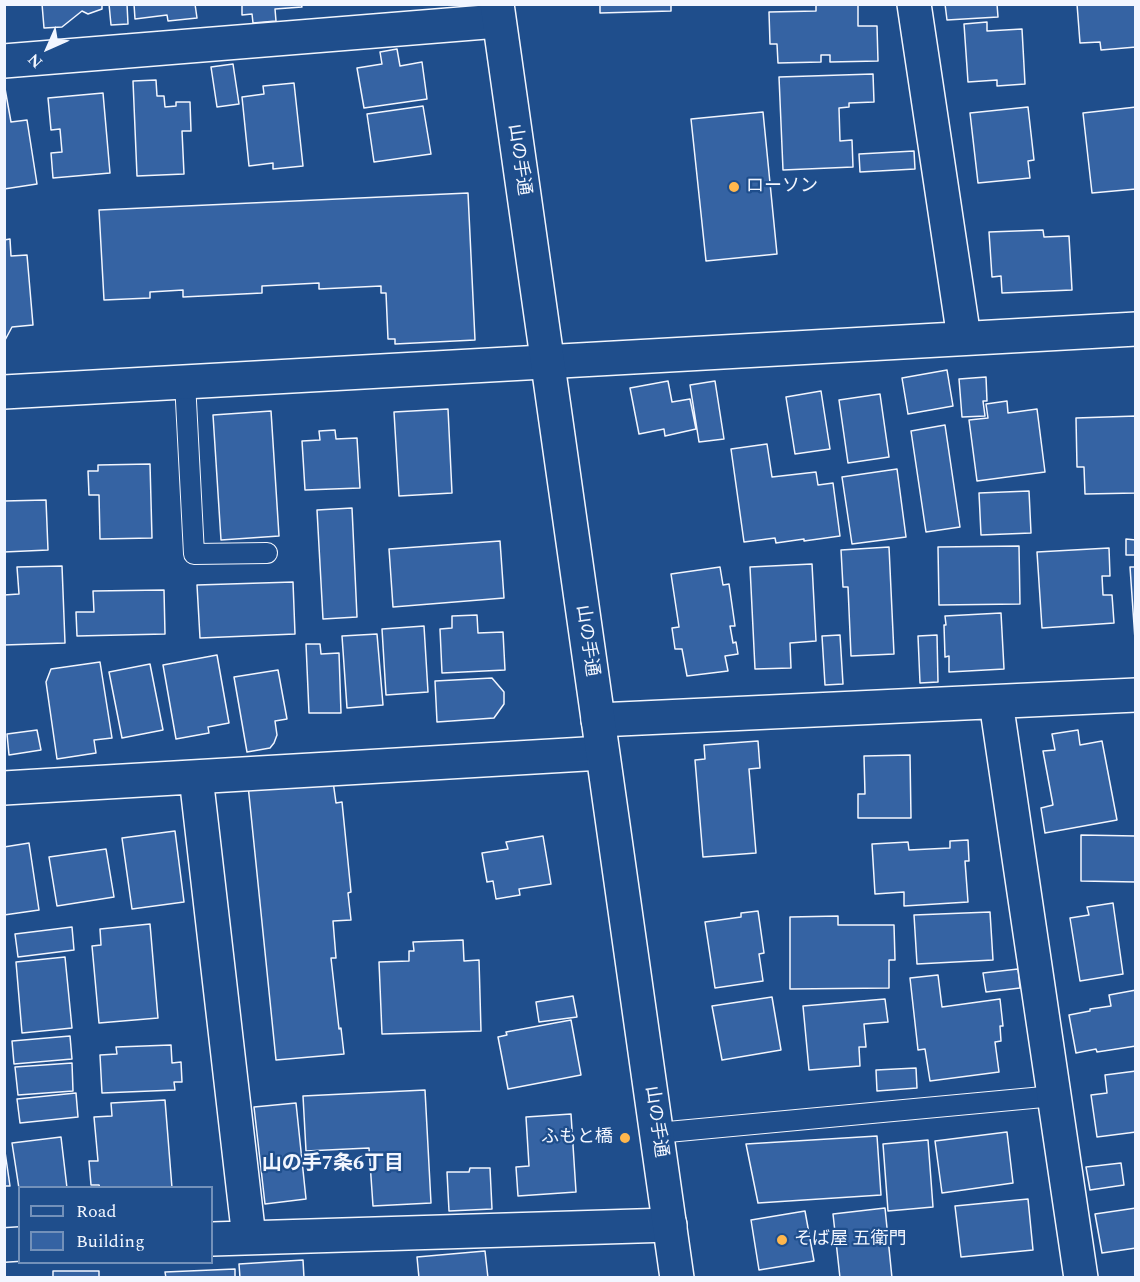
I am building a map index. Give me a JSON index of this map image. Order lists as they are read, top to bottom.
{
  "streets": {
    "street": ["山の手通"]
  },
  "districts": ["山の手7条6丁目"],
  "places": ["ローソン", "ふもと橋", "そば屋 五衛門"],
  "legend": ["Road", "Building"],
  "north": "bottom left"
}
